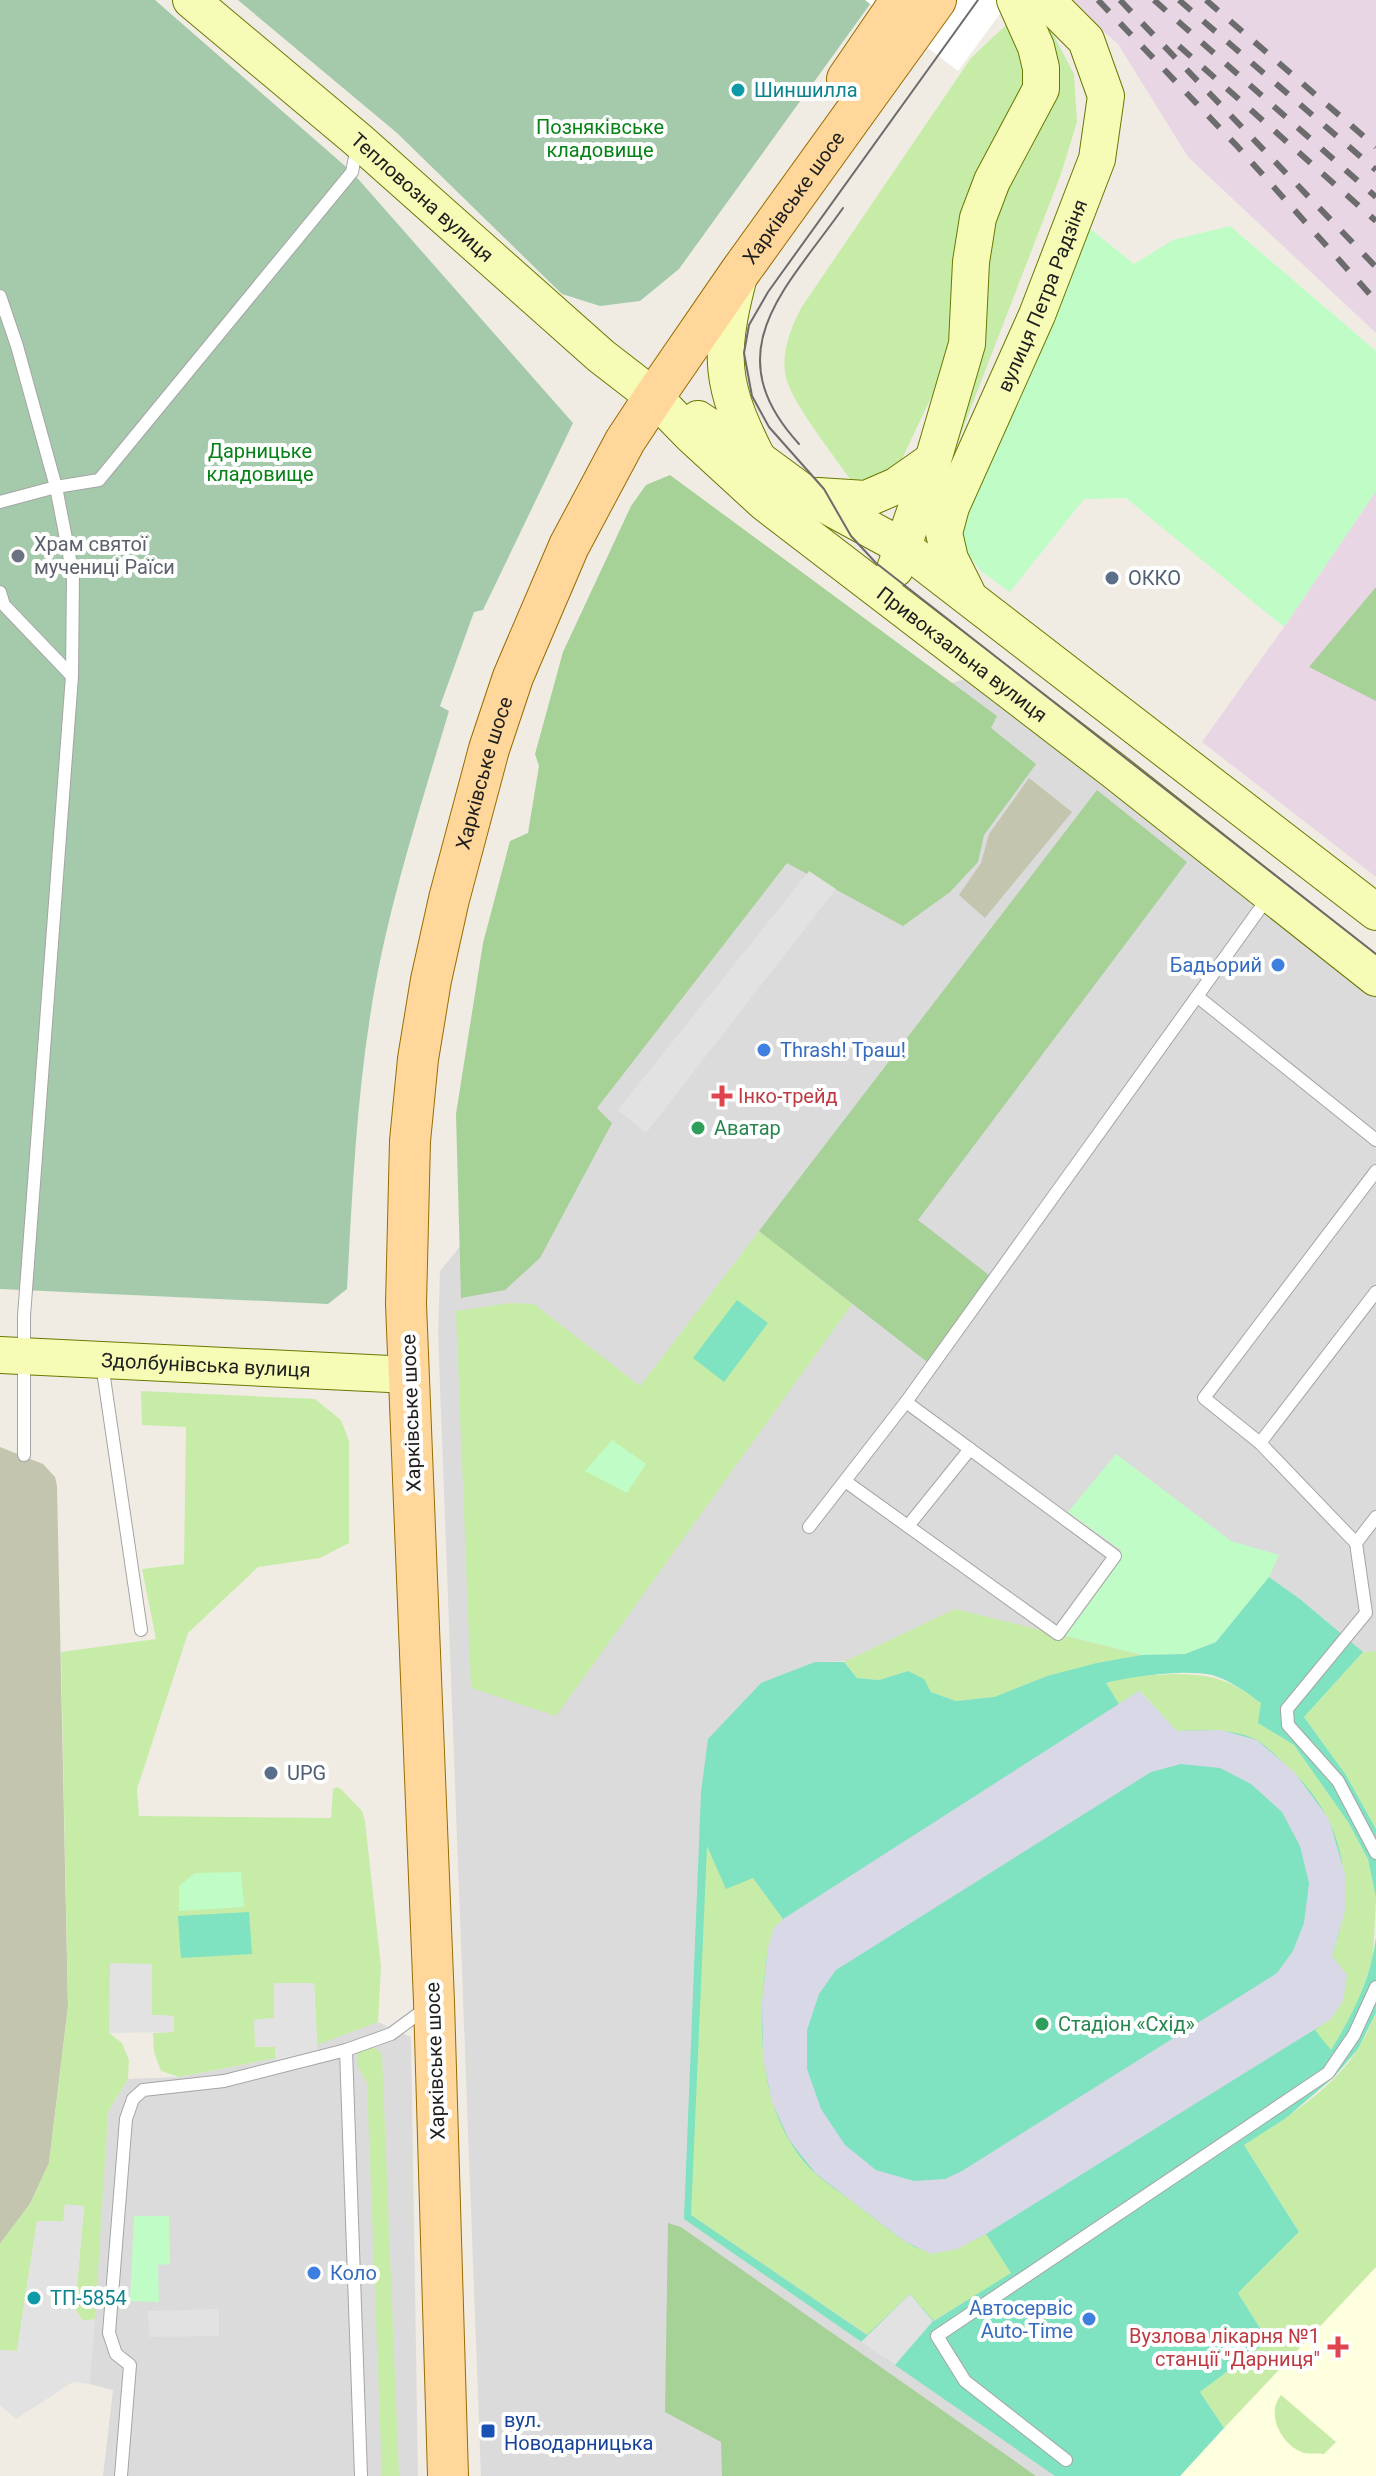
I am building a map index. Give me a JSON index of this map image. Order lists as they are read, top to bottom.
{
  "streets": {
    "main road": [
      "Харківське шосе",
      "Тепловозна вулиця",
      "вулиця Петра Радзіня",
      "Привокзальна вулиця",
      "Здолбунівська вулиця"
    ]
  },
  "crossings": [
    ["Харківське шосе", "Тепловозна вулиця"],
    ["Харківське шосе", "Привокзальна вулиця"],
    ["Харківське шосе", "Здолбунівська вулиця"],
    ["Тепловозна вулиця", "Привокзальна вулиця"]
  ],
  "parks": ["Позняківське кладовище", "Дарницьке кладовище"],
  "places": {
    "other": [
      "Шиншилла",
      "Храм святої мучениці Раїси",
      "ОККО",
      "Бадьорий",
      "Thrash! Траш!",
      "Аватар",
      "UPG",
      "Стадіон «Схід»",
      "Коло",
      "ТП-5854",
      "Автосервіс Auto-Time"
    ],
    "health": ["Інко-трейд", "Вузлова лікарня №1 станції \"Дарниця\""],
    "transit": ["вул. Новодарницька"]
  }
}
